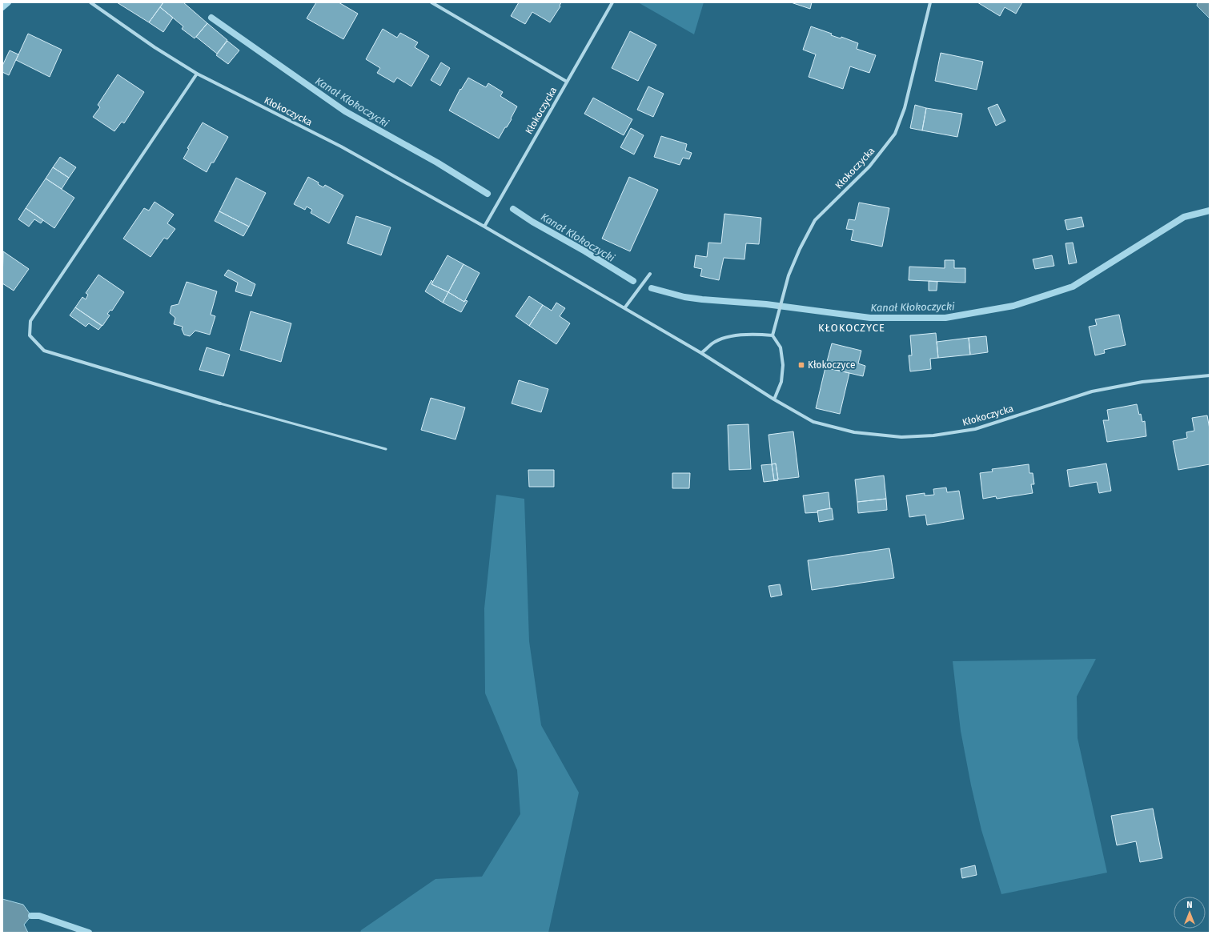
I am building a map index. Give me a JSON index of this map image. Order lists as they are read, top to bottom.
{
  "streets": {
    "street": ["Kłokoczycka"]
  },
  "districts": ["KŁOKOCZYCE"],
  "water": ["Kanał Kłokoczycki"],
  "places": {
    "transit": ["Kłokoczyce"]
  },
  "north": "top"
}
